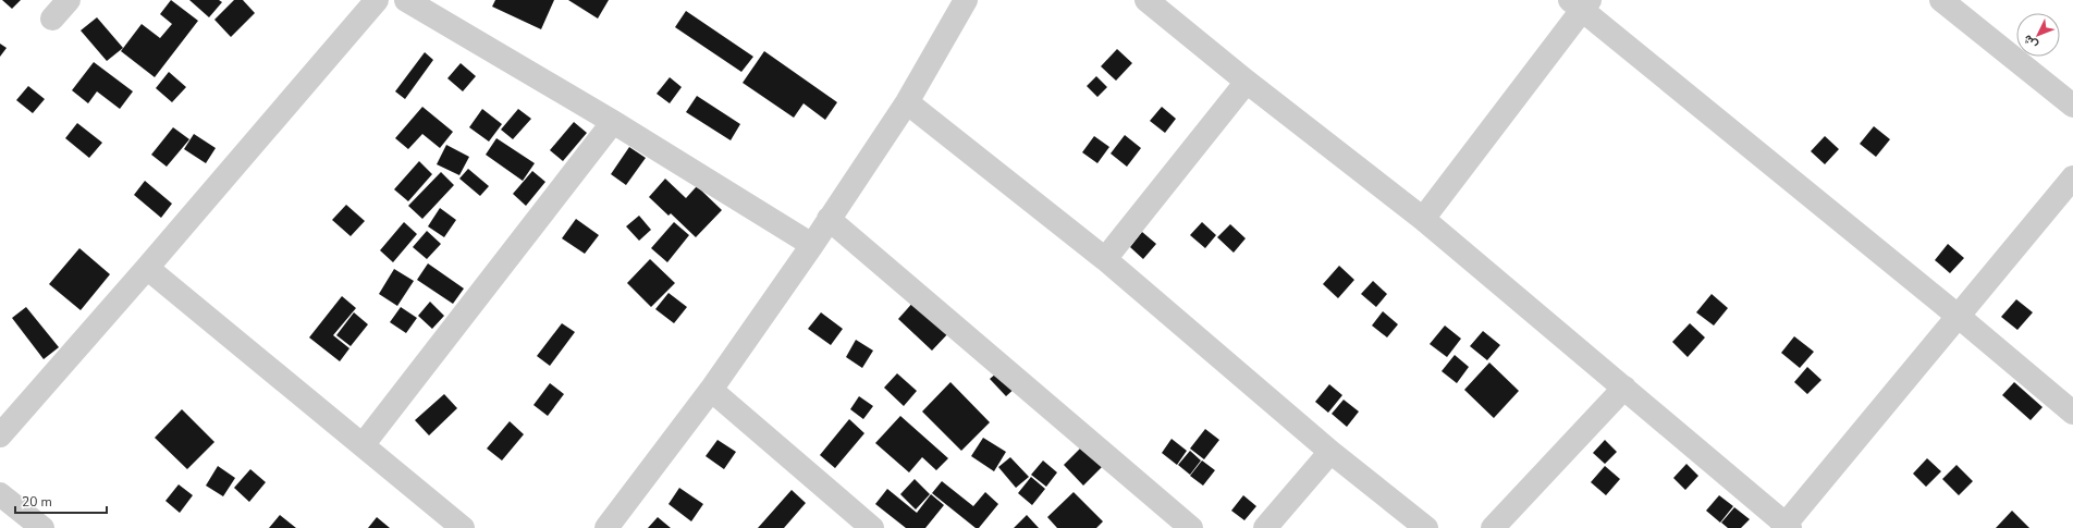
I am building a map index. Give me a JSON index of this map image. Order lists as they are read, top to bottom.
{
  "scale_bar": "20 m",
  "north": "bottom left"
}
